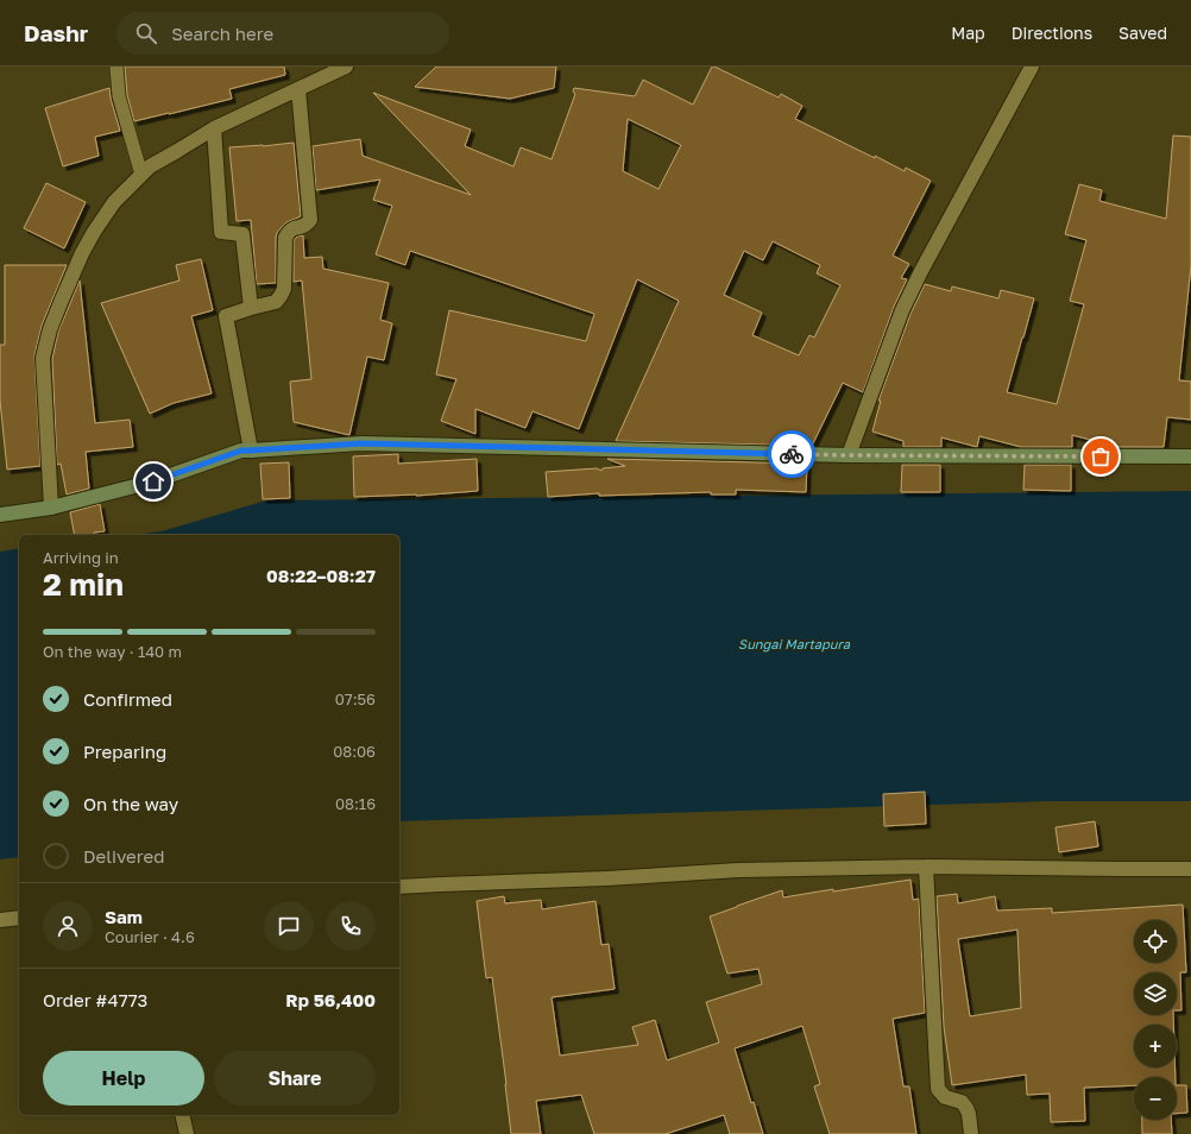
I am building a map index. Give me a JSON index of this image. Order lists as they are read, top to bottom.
{
  "water": ["Sungai Martapura"],
  "page": {
    "header": "Dashr",
    "search": "Search here",
    "nav": ["Map", "Directions", "Saved"],
    "heading": ["2 min", "Arriving in", "08:22–08:27"],
    "panel": [
      "Sam",
      "Courier · 4.6",
      "Order #4773",
      "Rp 56,400"
    ],
    "bar": "On the way · 140 m",
    "list": [
      ["Confirmed", "07:56"],
      ["Preparing", "08:06"],
      ["On the way", "08:16"],
      "Delivered"
    ],
    "map_buttons": ["+", "−"],
    "buttons": ["Help", "Share"]
  }
}
